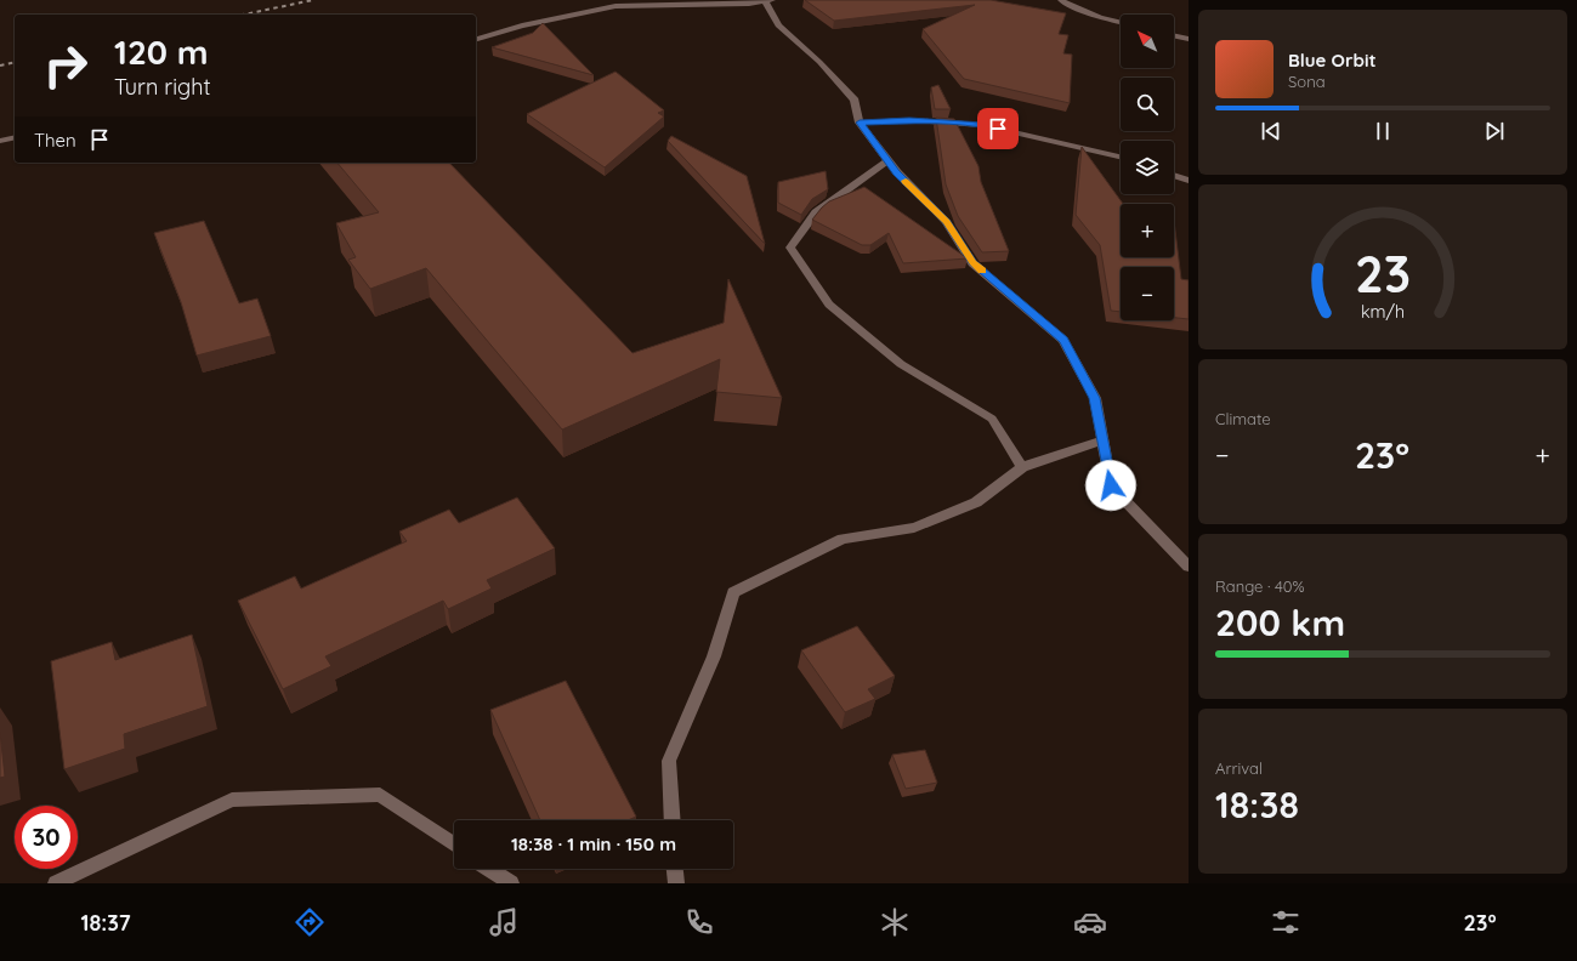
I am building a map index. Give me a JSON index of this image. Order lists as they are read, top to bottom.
{
  "north": "top left",
  "page": {
    "map_buttons": ["+", "−"],
    "turn": ["120 m", "Turn right"],
    "song": ["Blue Orbit", "Sona"],
    "then": "Then",
    "tile": [
      "Climate",
      ["Range · 40%", "200 km"],
      ["Arrival", "18:38"]
    ],
    "heat": ["−", "23°", "+"],
    "limit": "30",
    "trip": "18:38 · 1 min · 150 m",
    "tabs": ["18:37", "23°"],
    "gauge": ["23", "km/h"]
  }
}
